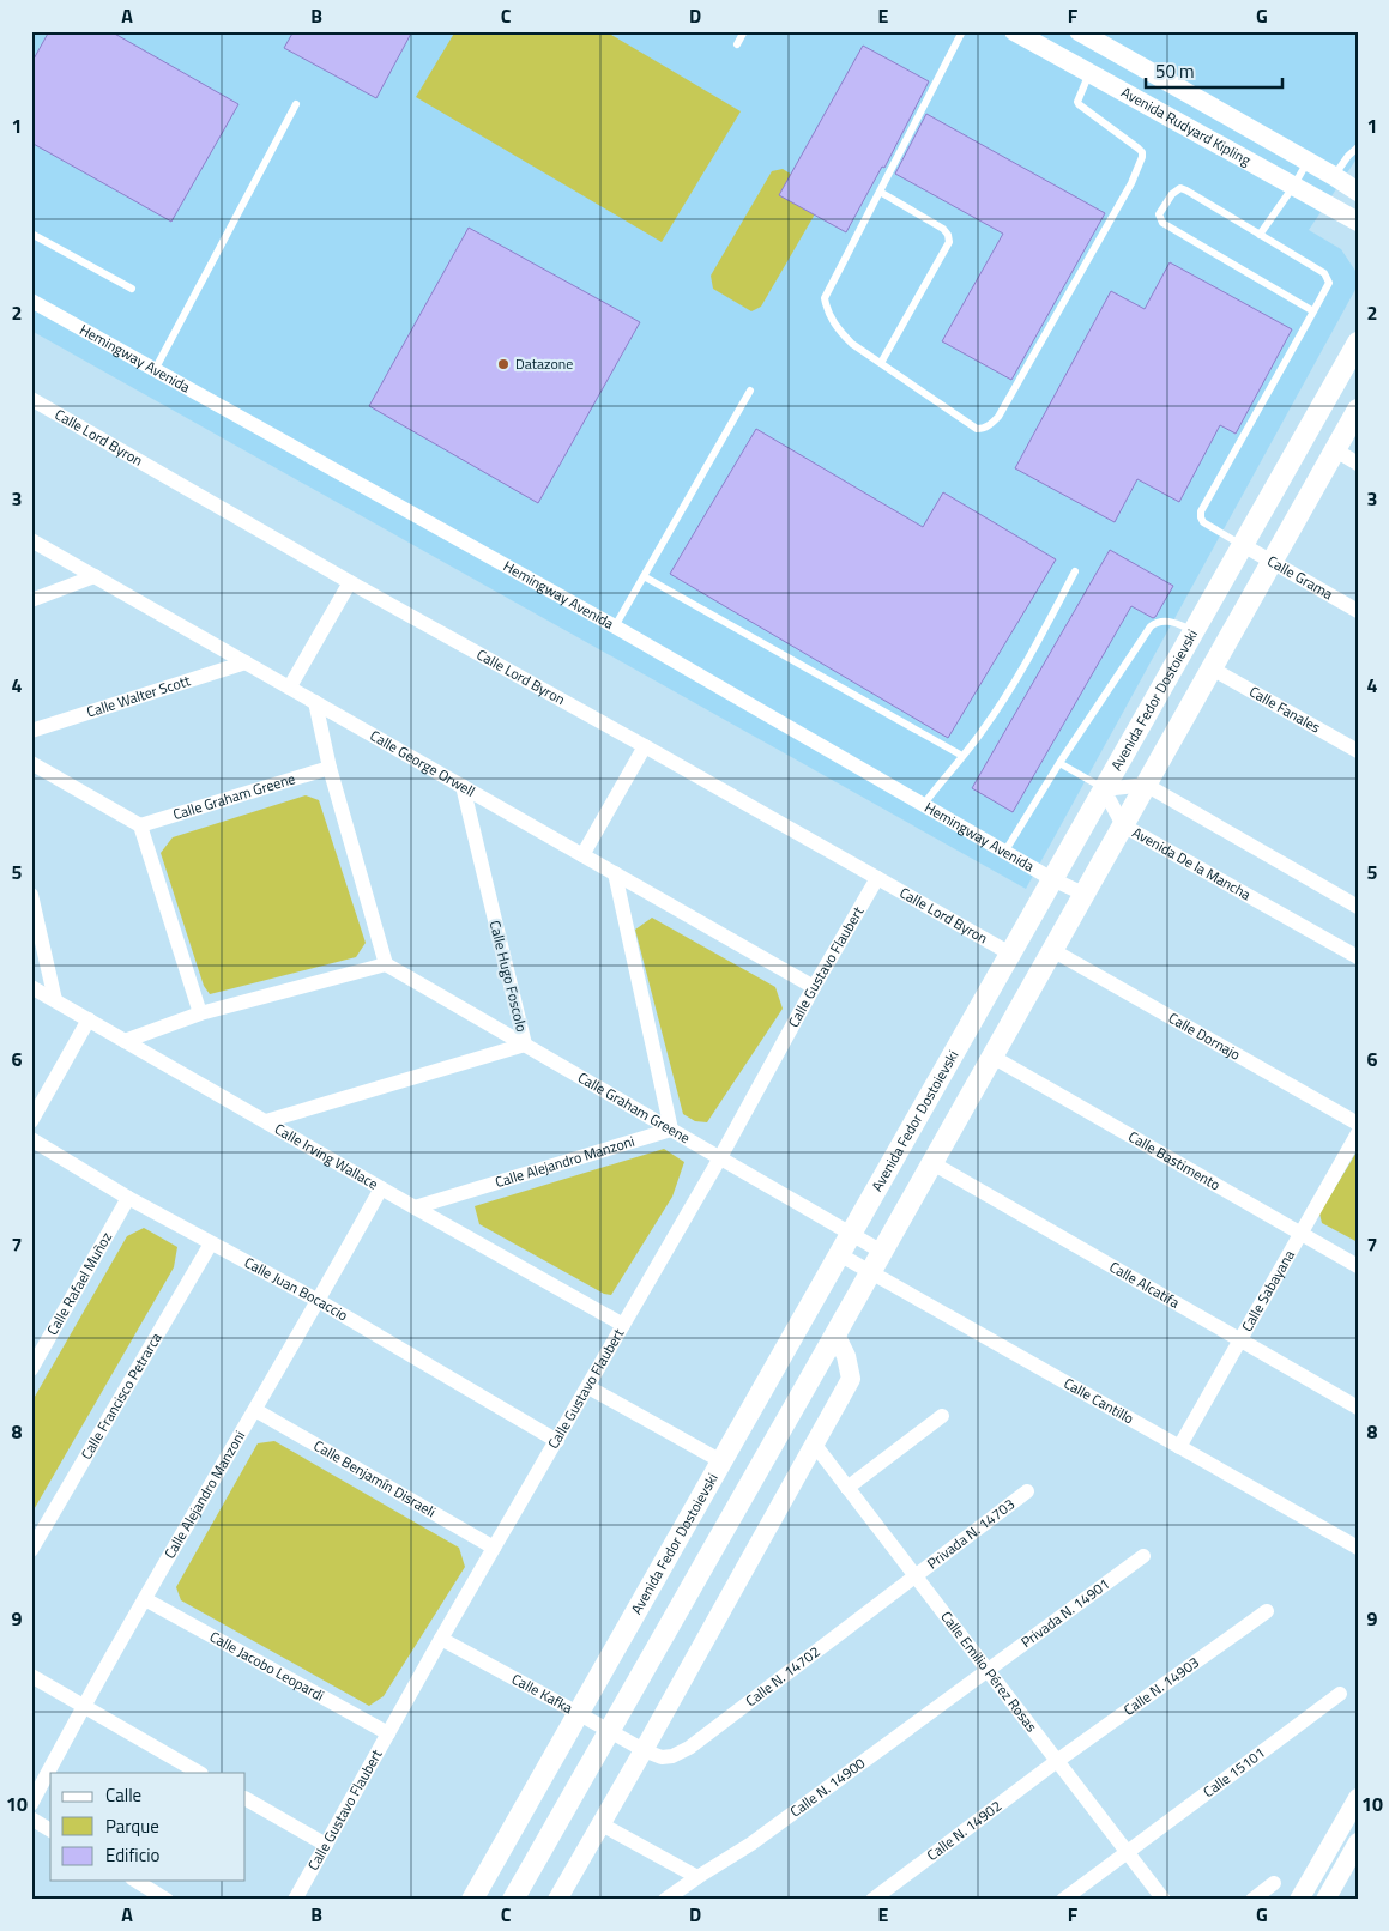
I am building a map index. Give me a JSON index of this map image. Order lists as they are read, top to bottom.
{
  "streets": {
    "main road": ["Avenida Fedor Dostoievski"],
    "street": [
      "Avenida Rudyard Kipling",
      "Hemingway Avenida",
      "Calle Lord Byron",
      "Calle Grama",
      "Calle Walter Scott",
      "Calle Fanales",
      "Calle George Orwell",
      "Calle Graham Greene",
      "Avenida De la Mancha",
      "Calle Gustavo Flaubert",
      "Calle Hugo Foscolo",
      "Calle Dornajo",
      "Calle Irving Wallace",
      "Calle Alejandro Manzoni",
      "Calle Bastimento",
      "Calle Rafael Muñoz",
      "Calle Alcatifa",
      "Calle Juan Bocaccio",
      "Calle Sabayana",
      "Calle Francisco Petrarca",
      "Calle Cantillo",
      "Calle Benjamín Disraeli",
      "Privada N. 14703",
      "Privada N. 14901",
      "Calle Jacobo Leopardi",
      "Calle Emilio Pérez Rosas",
      "Calle N. 14702",
      "Calle N. 14903",
      "Calle Kafka",
      "Calle 15101",
      "Calle N. 14900",
      "Calle N. 14902"
    ]
  },
  "crossings": [
    ["Hemingway Avenida", "Avenida Fedor Dostoievski"],
    ["Calle Lord Byron", "Avenida Fedor Dostoievski"],
    ["Calle Lord Byron", "Calle Gustavo Flaubert"],
    ["Calle Grama", "Avenida Fedor Dostoievski"],
    ["Calle Walter Scott", "Calle George Orwell"],
    ["Avenida Fedor Dostoievski", "Calle Graham Greene"],
    ["Avenida Fedor Dostoievski", "Avenida De la Mancha"],
    ["Avenida Fedor Dostoievski", "Calle Cantillo"],
    ["Avenida Fedor Dostoievski", "Calle Kafka"],
    ["Calle George Orwell", "Calle Gustavo Flaubert"],
    ["Calle George Orwell", "Calle Hugo Foscolo"],
    ["Calle Graham Greene", "Calle Gustavo Flaubert"],
    ["Calle Graham Greene", "Calle Hugo Foscolo"],
    ["Calle Graham Greene", "Calle Alejandro Manzoni"],
    ["Calle Gustavo Flaubert", "Calle Irving Wallace"],
    ["Calle Gustavo Flaubert", "Calle Juan Bocaccio"],
    ["Calle Gustavo Flaubert", "Calle Benjamín Disraeli"],
    ["Calle Gustavo Flaubert", "Calle Jacobo Leopardi"],
    ["Calle Gustavo Flaubert", "Calle Kafka"],
    ["Calle Hugo Foscolo", "Calle Irving Wallace"],
    ["Calle Irving Wallace", "Calle Alejandro Manzoni"],
    ["Calle Alejandro Manzoni", "Calle Juan Bocaccio"],
    ["Calle Alejandro Manzoni", "Calle Benjamín Disraeli"],
    ["Calle Alejandro Manzoni", "Calle Jacobo Leopardi"],
    ["Calle Bastimento", "Calle Sabayana"],
    ["Calle Rafael Muñoz", "Calle Juan Bocaccio"],
    ["Calle Alcatifa", "Calle Sabayana"],
    ["Calle Juan Bocaccio", "Calle Francisco Petrarca"],
    ["Calle Sabayana", "Calle Cantillo"],
    ["Privada N. 14703", "Calle Emilio Pérez Rosas"],
    ["Privada N. 14703", "Calle N. 14702"],
    ["Privada N. 14901", "Calle Emilio Pérez Rosas"],
    ["Privada N. 14901", "Calle N. 14900"],
    ["Calle Emilio Pérez Rosas", "Calle N. 14702"],
    ["Calle Emilio Pérez Rosas", "Calle N. 14903"],
    ["Calle Emilio Pérez Rosas", "Calle 15101"],
    ["Calle Emilio Pérez Rosas", "Calle N. 14900"],
    ["Calle Emilio Pérez Rosas", "Calle N. 14902"],
    ["Calle N. 14702", "Calle Kafka"],
    ["Calle N. 14903", "Calle N. 14902"]
  ],
  "places": ["Datazone"],
  "legend": ["Calle", "Parque", "Edificio"],
  "scale_bar": "50 m",
  "grid": {
    "columns": [
      "A",
      "B",
      "C",
      "D",
      "E",
      "F",
      "G"
    ],
    "rows": [
      "1",
      "2",
      "3",
      "4",
      "5",
      "6",
      "7",
      "8",
      "9",
      "10"
    ]
  }
}
